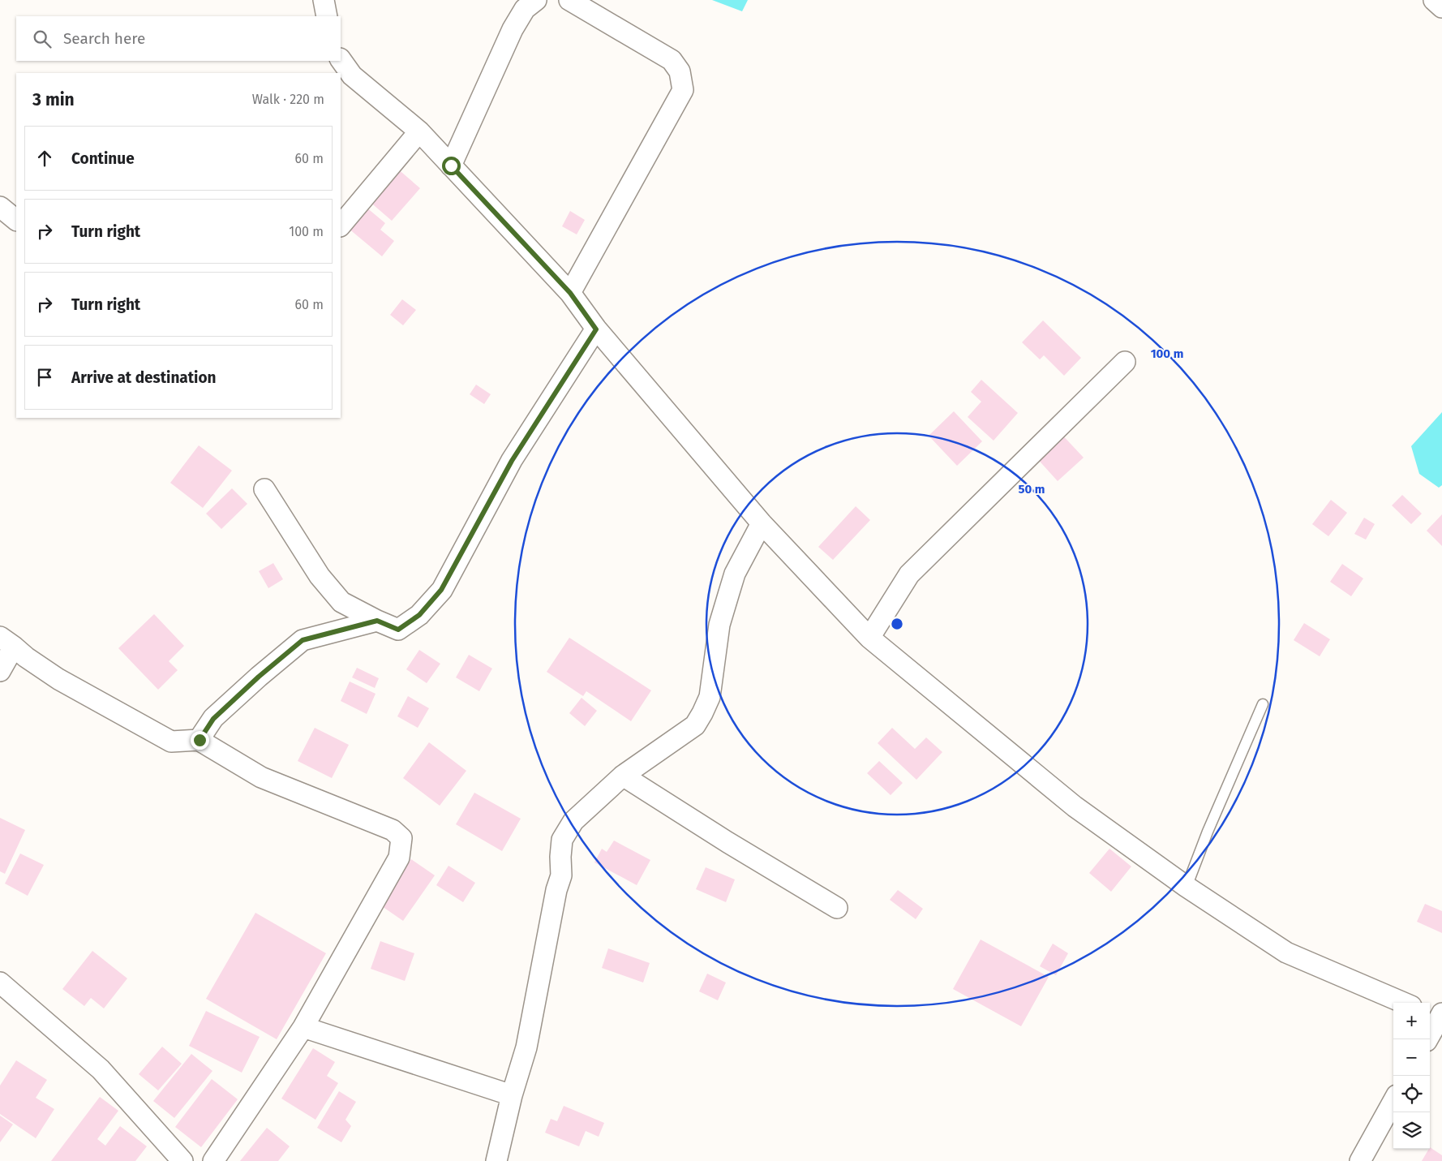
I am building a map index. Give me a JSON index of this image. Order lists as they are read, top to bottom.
{
  "page": {
    "search": "Search here",
    "heading": ["3 min", "Walk · 220 m"],
    "list": [
      ["Continue", "60 m"],
      ["Turn right", "100 m"],
      ["Turn right", "60 m"],
      "Arrive at destination"
    ],
    "map_buttons": ["+", "−"]
  },
  "rings": ["100 m", "50 m"]
}
